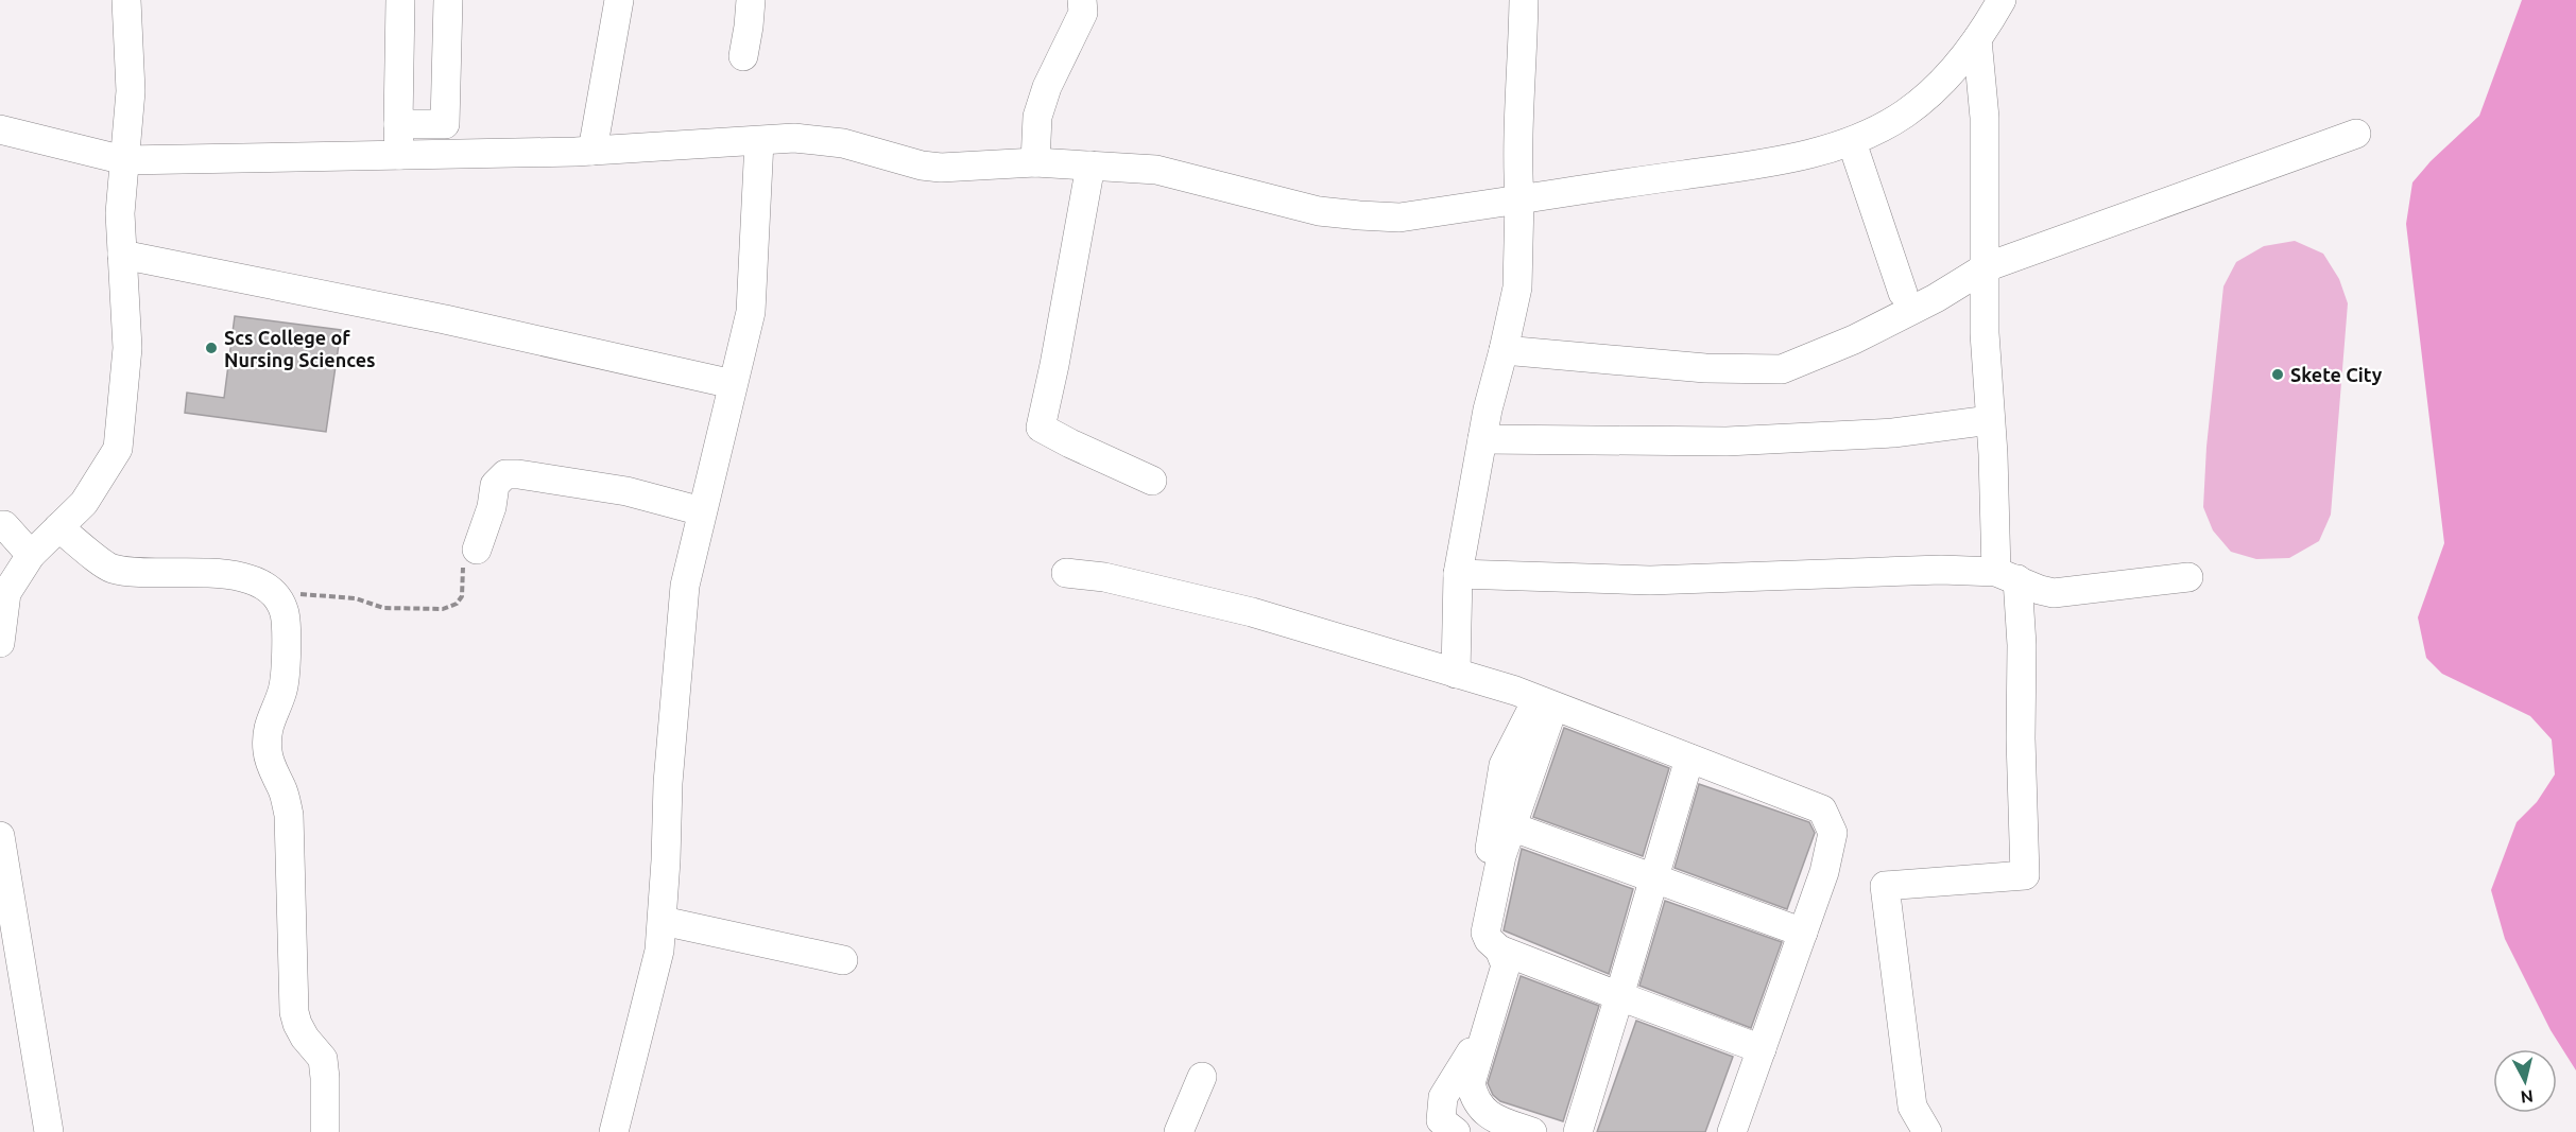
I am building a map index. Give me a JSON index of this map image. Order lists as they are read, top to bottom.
{
  "places": ["Scs College of Nursing Sciences", "Skete City"],
  "north": "bottom"
}
